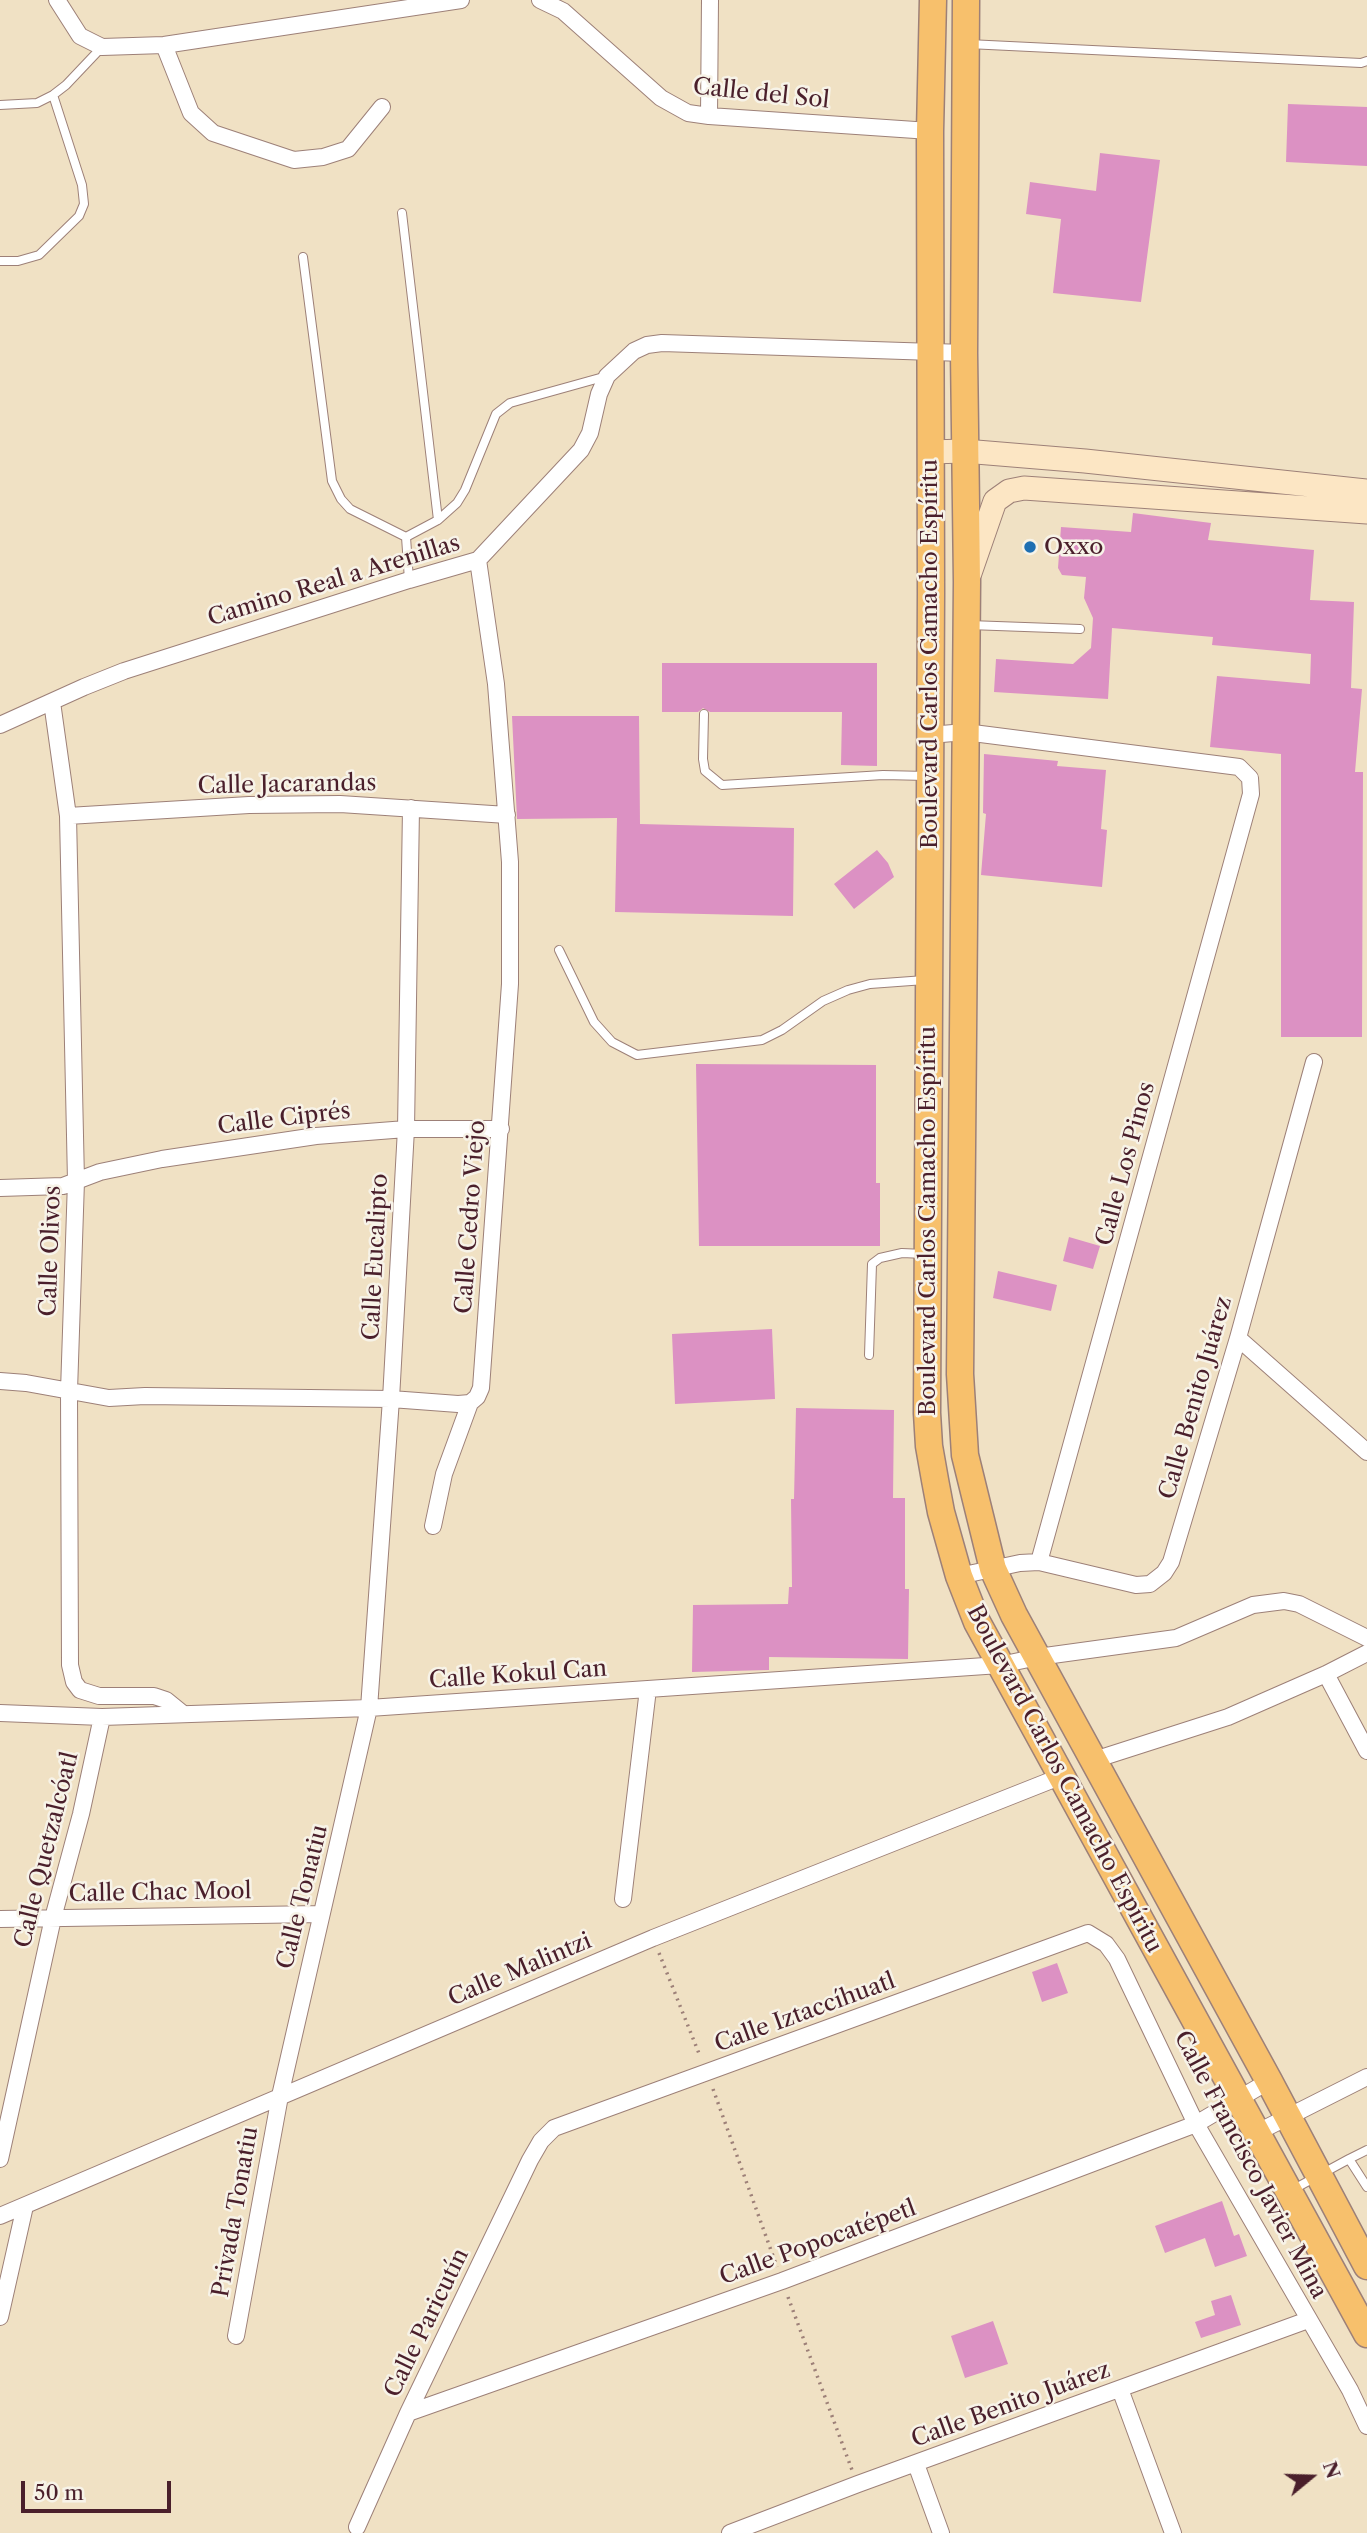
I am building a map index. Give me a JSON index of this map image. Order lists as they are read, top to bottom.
{
  "streets": {
    "main road": ["Boulevard Carlos Camacho Espíritu"],
    "street": [
      "Calle del Sol",
      "Camino Real a Arenillas",
      "Calle Jacarandas",
      "Calle Ciprés",
      "Calle Los Pinos",
      "Calle Cedro Viejo",
      "Calle Olivos",
      "Calle Eucalipto",
      "Calle Benito Juárez",
      "Calle Kokul Can",
      "Calle Quetzalcóatl",
      "Calle Chac Mool",
      "Calle Tonatiu",
      "Calle Malintzi",
      "Calle Iztaccíhuatl",
      "Calle Francisco Javier Mina",
      "Privada Tonatiu",
      "Calle Popocatépetl",
      "Calle Paricutín"
    ]
  },
  "crossings": [
    ["Calle del Sol", "Boulevard Carlos Camacho Espíritu"],
    ["Camino Real a Arenillas", "Boulevard Carlos Camacho Espíritu"],
    ["Camino Real a Arenillas", "Calle Cedro Viejo"],
    ["Camino Real a Arenillas", "Calle Olivos"],
    ["Boulevard Carlos Camacho Espíritu", "Calle Los Pinos"],
    ["Boulevard Carlos Camacho Espíritu", "Calle Benito Juárez"],
    ["Boulevard Carlos Camacho Espíritu", "Calle Kokul Can"],
    ["Boulevard Carlos Camacho Espíritu", "Calle Malintzi"],
    ["Boulevard Carlos Camacho Espíritu", "Calle Popocatépetl"],
    ["Calle Jacarandas", "Calle Cedro Viejo"],
    ["Calle Jacarandas", "Calle Olivos"],
    ["Calle Jacarandas", "Calle Eucalipto"],
    ["Calle Ciprés", "Calle Cedro Viejo"],
    ["Calle Ciprés", "Calle Olivos"],
    ["Calle Ciprés", "Calle Eucalipto"],
    ["Calle Los Pinos", "Calle Benito Juárez"],
    ["Calle Olivos", "Calle Kokul Can"],
    ["Calle Eucalipto", "Calle Kokul Can"],
    ["Calle Eucalipto", "Calle Tonatiu"],
    ["Calle Benito Juárez", "Calle Francisco Javier Mina"],
    ["Calle Kokul Can", "Calle Quetzalcóatl"],
    ["Calle Kokul Can", "Calle Tonatiu"],
    ["Calle Quetzalcóatl", "Calle Chac Mool"],
    ["Calle Chac Mool", "Calle Tonatiu"],
    ["Calle Tonatiu", "Calle Malintzi"],
    ["Calle Tonatiu", "Privada Tonatiu"],
    ["Calle Malintzi", "Privada Tonatiu"],
    ["Calle Iztaccíhuatl", "Calle Francisco Javier Mina"],
    ["Calle Iztaccíhuatl", "Calle Paricutín"],
    ["Calle Francisco Javier Mina", "Calle Popocatépetl"],
    ["Calle Popocatépetl", "Calle Paricutín"]
  ],
  "places": ["Oxxo"],
  "scale_bar": "50 m",
  "north": "right"
}
